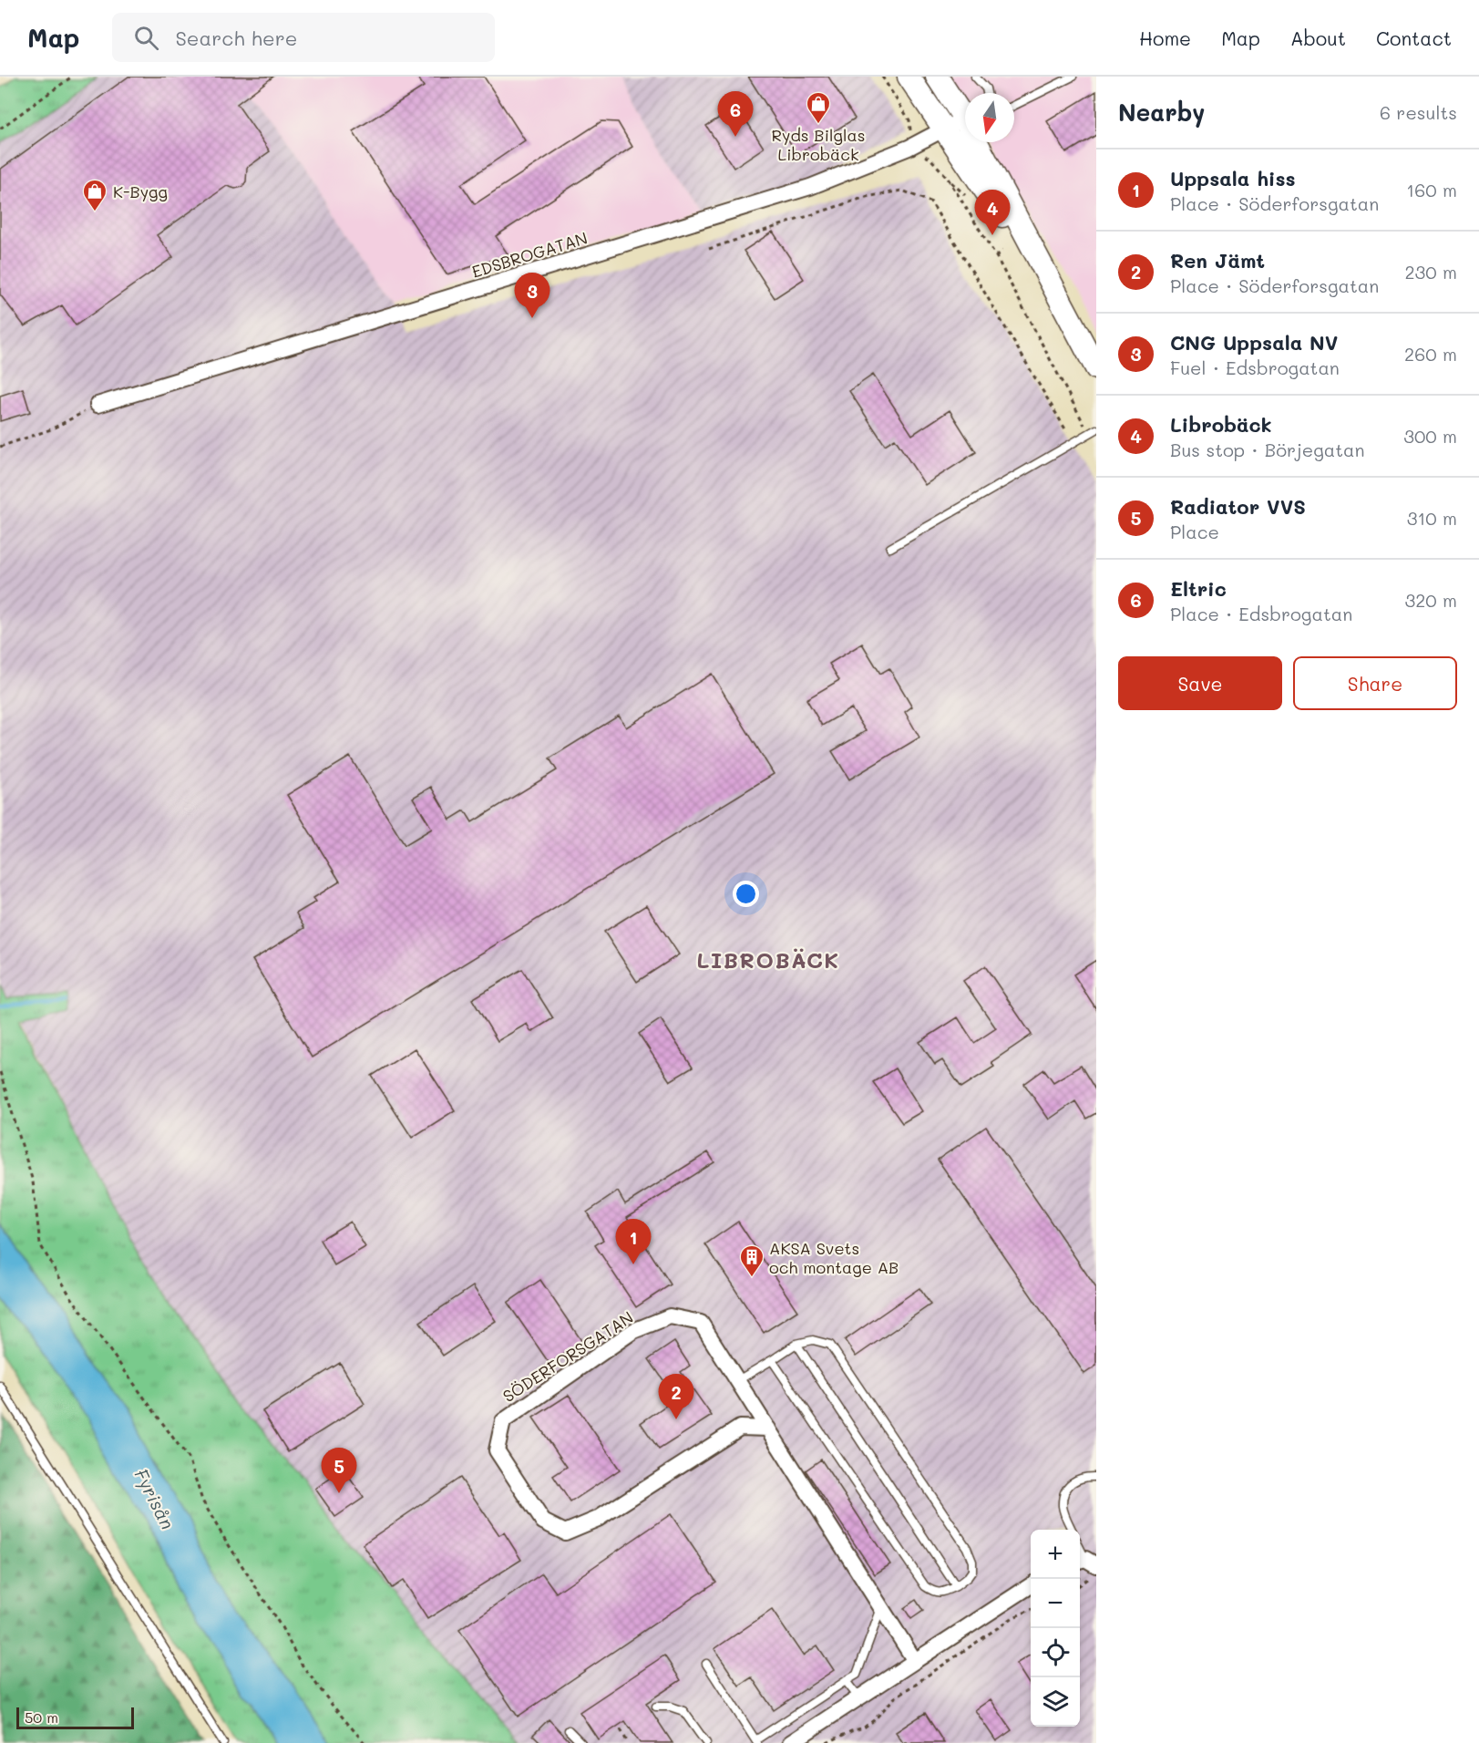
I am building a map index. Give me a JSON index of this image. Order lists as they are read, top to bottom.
{
  "streets": {
    "street": ["EDSBROGATAN", "SÖDERFORSGATAN"]
  },
  "districts": ["LIBROBÄCK"],
  "water": ["Fyrisån"],
  "places": {
    "shop": ["Ryds Bilglas Librobäck", "K-Bygg"],
    "building": ["AKSA Svets och montage AB"]
  },
  "scale_bar": "50 m",
  "north": "bottom",
  "page": {
    "header": "Map",
    "search": "Search here",
    "nav": [
      "Home",
      "Map",
      "About",
      "Contact"
    ],
    "heading": ["Nearby", "6 results"],
    "pins": [
      "6",
      "4",
      "3",
      "1",
      "2",
      "5"
    ],
    "list": [
      {
        "mark": "1",
        "name": "Uppsala hiss",
        "note": "Place · Söderforsgatan",
        "value": "160 m"
      },
      {
        "mark": "2",
        "name": "Ren Jämt",
        "note": "Place · Söderforsgatan",
        "value": "230 m"
      },
      {
        "mark": "3",
        "name": "CNG Uppsala NV",
        "note": "Fuel · Edsbrogatan",
        "value": "260 m"
      },
      {
        "mark": "4",
        "name": "Librobäck",
        "note": "Bus stop · Börjegatan",
        "value": "300 m"
      },
      {
        "mark": "5",
        "name": "Radiator VVS",
        "note": "Place",
        "value": "310 m"
      },
      {
        "mark": "6",
        "name": "Eltric",
        "note": "Place · Edsbrogatan",
        "value": "320 m"
      }
    ],
    "buttons": ["Save", "Share"],
    "map_buttons": ["+", "−"],
    "scale": "50 m"
  }
}
